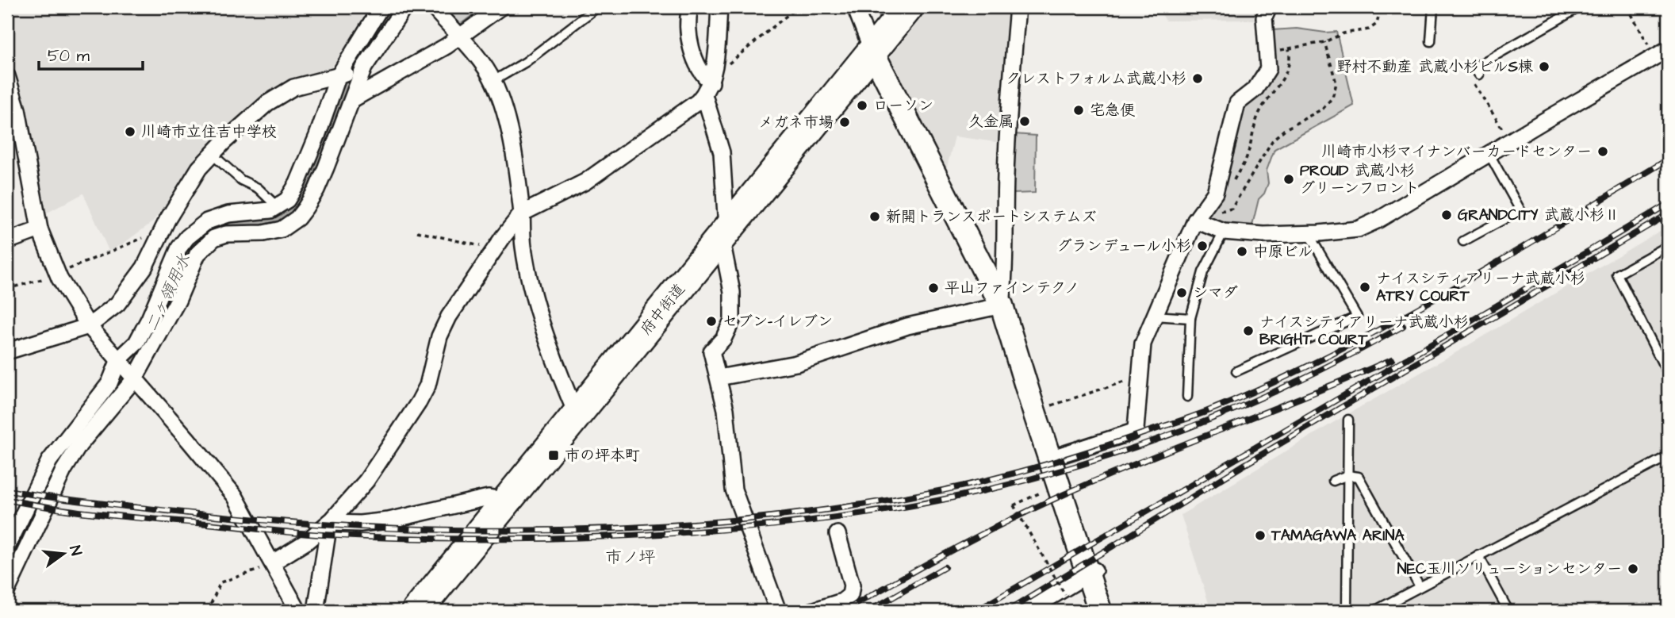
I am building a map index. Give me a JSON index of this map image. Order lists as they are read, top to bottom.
{
  "streets": {
    "highway": ["府中街道"]
  },
  "districts": ["市ノ坪"],
  "water": ["二ヶ領用水"],
  "places": {
    "other": [
      "野村不動産 武蔵小杉ビルS棟",
      "クレストフォルム武蔵小杉",
      "ローソン",
      "宅急便",
      "久金属",
      "メガネ市場",
      "川崎市立住吉中学校",
      "川崎市小杉マイナンバーカードセンター",
      "PROUD 武蔵小杉 グリーンフロント",
      "GRANDCITY 武蔵小杉Ⅱ",
      "新開トランスポートシステムズ",
      "グランデュール小杉",
      "中原ビル",
      "ナイスシティアリーナ武蔵小杉 ATRY COURT",
      "平山ファインテクノ",
      "シマダ",
      "セブン-イレブン",
      "ナイスシティアリーナ武蔵小杉 BRIGHT COURT",
      "TAMAGAWA ARINA",
      "NEC玉川ソリューションセンター"
    ],
    "transit": ["市の坪本町"]
  },
  "scale_bar": "50 m",
  "north": "right"
}
